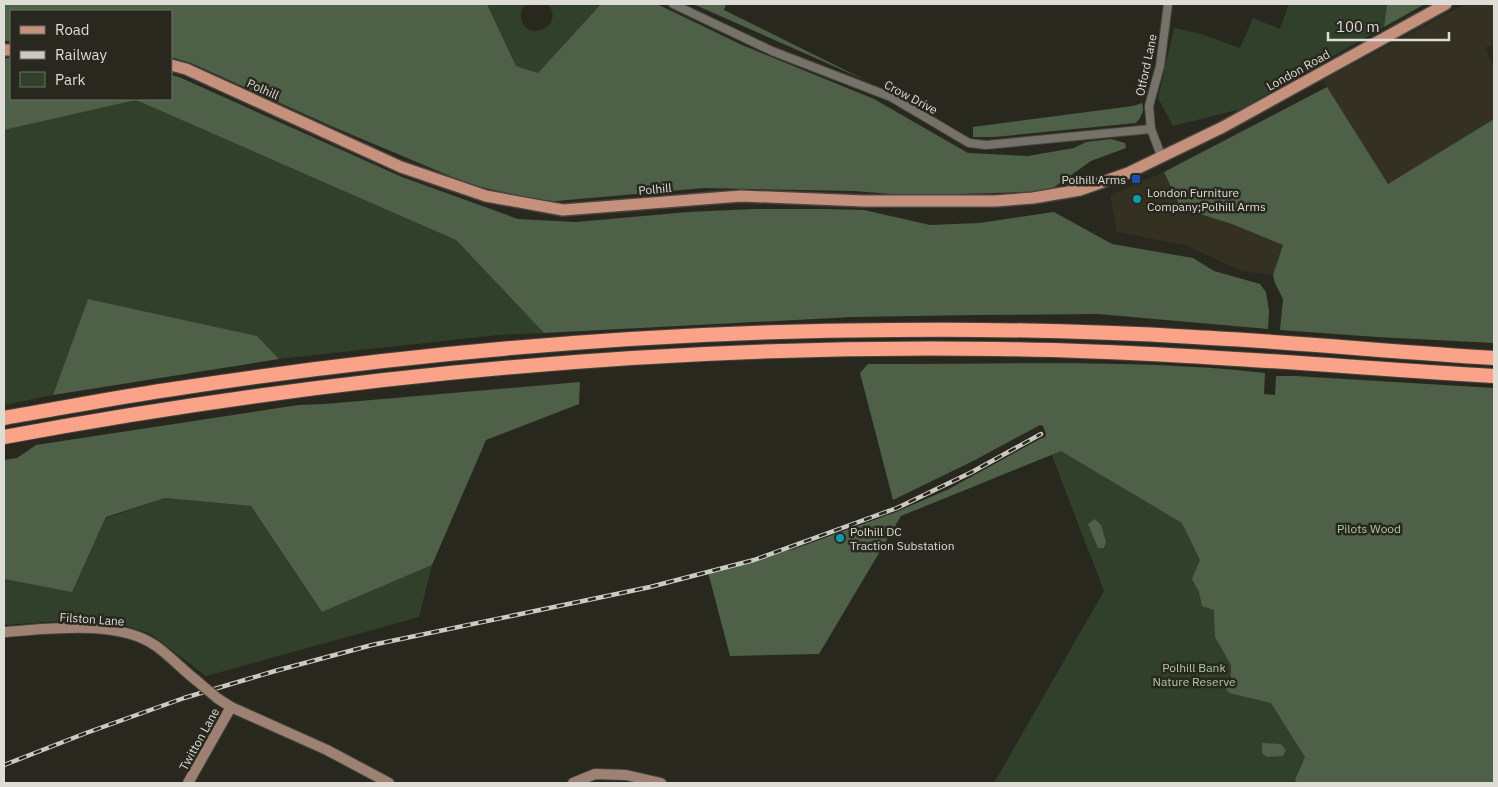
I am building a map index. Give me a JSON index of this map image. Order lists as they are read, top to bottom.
{
  "streets": {
    "main road": ["London Road", "Polhill"],
    "street": [
      "Otford Lane",
      "Crow Drive",
      "Filston Lane",
      "Twitton Lane"
    ]
  },
  "crossings": [
    ["Otford Lane", "London Road"],
    ["Otford Lane", "Polhill"],
    ["Otford Lane", "Crow Drive"],
    ["London Road", "Polhill"],
    ["Filston Lane", "Twitton Lane"]
  ],
  "parks": ["Pilots Wood", "Polhill Bank Nature Reserve"],
  "places": {
    "transit": ["Polhill Arms"],
    "other": ["London Furniture Company;Polhill Arms", "Polhill DC Traction Substation"]
  },
  "legend": ["Road", "Railway", "Park"],
  "scale_bar": "100 m"
}
